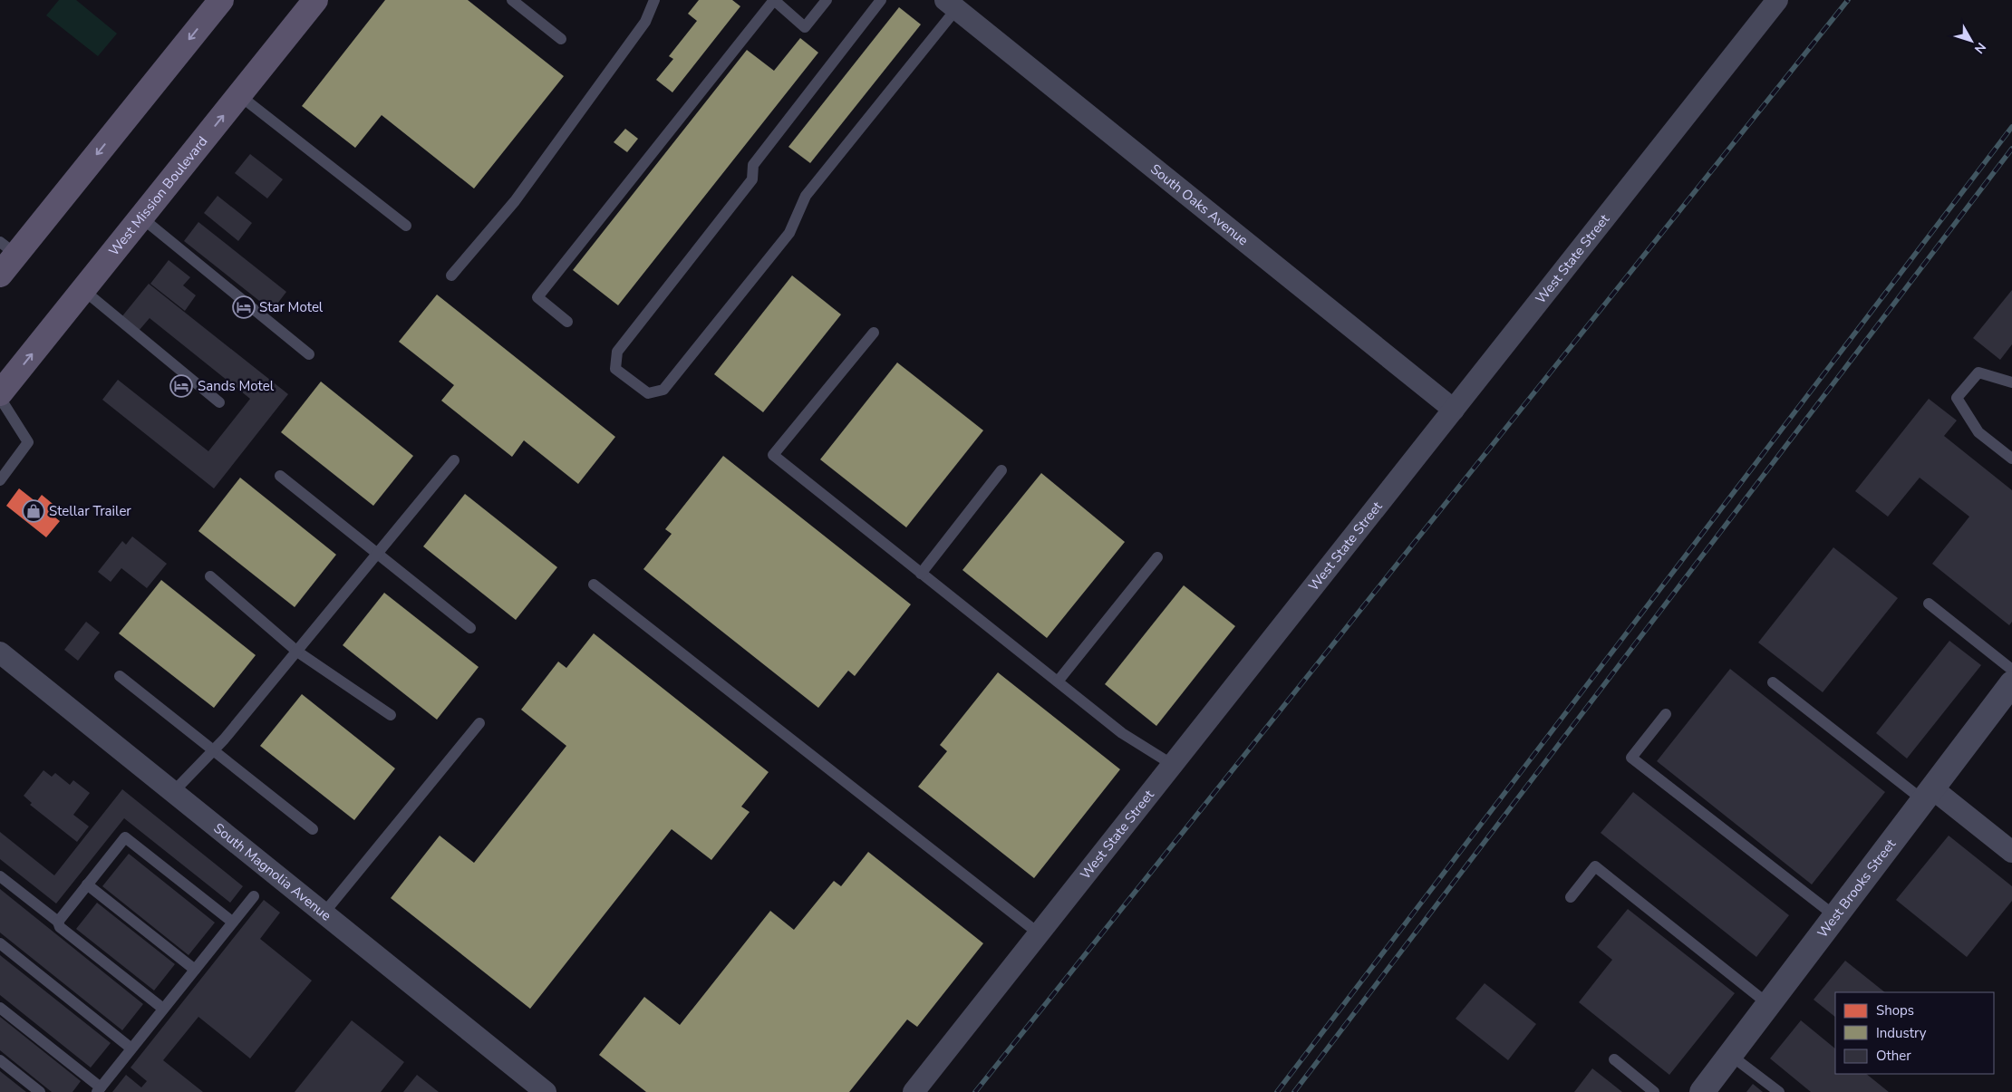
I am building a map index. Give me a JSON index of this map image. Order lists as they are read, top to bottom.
{
  "streets": {
    "main road": ["West Mission Boulevard"],
    "street": [
      "South Oaks Avenue",
      "West State Street",
      "South Magnolia Avenue",
      "West Brooks Street"
    ]
  },
  "crossings": [
    ["South Oaks Avenue", "West State Street"]
  ],
  "places": {
    "hotel": ["Star Motel", "Sands Motel"],
    "shop": ["Stellar Trailer"]
  },
  "legend": ["Shops", "Industry", "Other"],
  "north": "bottom right"
}
